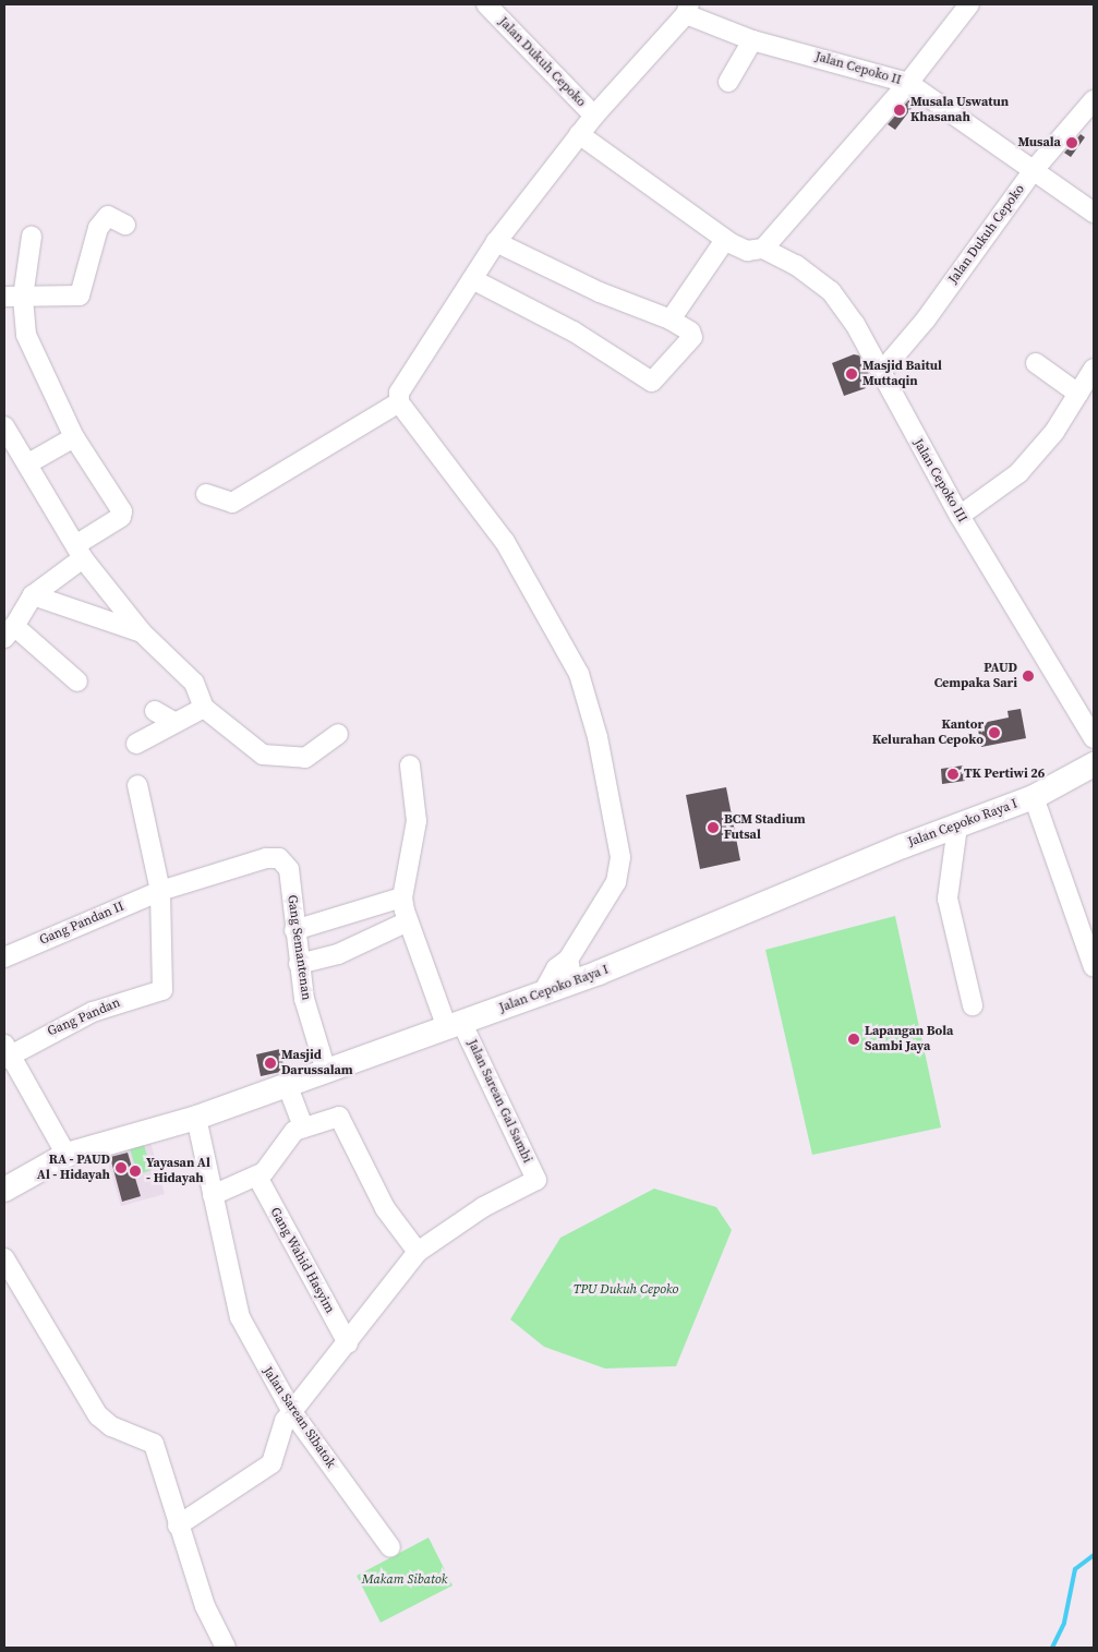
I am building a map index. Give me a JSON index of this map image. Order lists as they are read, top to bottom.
{
  "streets": {
    "main road": ["Jalan Cepoko Raya I"],
    "street": [
      "Jalan Dukuh Cepoko",
      "Jalan Cepoko II",
      "Jalan Cepoko III",
      "Gang Pandan II",
      "Gang Semantenan",
      "Gang Pandan",
      "Jalan Sarean Gal Sambi",
      "Gang Wahid Hasyim",
      "Jalan Sarean Sibatok"
    ]
  },
  "crossings": [
    ["Jalan Dukuh Cepoko", "Jalan Cepoko II"],
    ["Jalan Dukuh Cepoko", "Jalan Cepoko III"],
    ["Jalan Cepoko Raya I", "Gang Semantenan"],
    ["Jalan Cepoko Raya I", "Jalan Sarean Gal Sambi"],
    ["Jalan Cepoko Raya I", "Jalan Sarean Sibatok"],
    ["Gang Pandan II", "Gang Semantenan"],
    ["Gang Pandan II", "Gang Pandan"]
  ],
  "parks": ["TPU Dukuh Cepoko", "Makam Sibatok"],
  "places": [
    "Musala Uswatun Khasanah",
    "Musala",
    "Masjid Baitul Muttaqin",
    "PAUD Cempaka Sari",
    "Kantor Kelurahan Cepoko",
    "TK Pertiwi 26",
    "BCM Stadium Futsal",
    "Lapangan Bola Sambi Jaya",
    "Masjid Darussalam",
    "RA - PAUD Al - Hidayah",
    "Yayasan Al - Hidayah"
  ]
}
